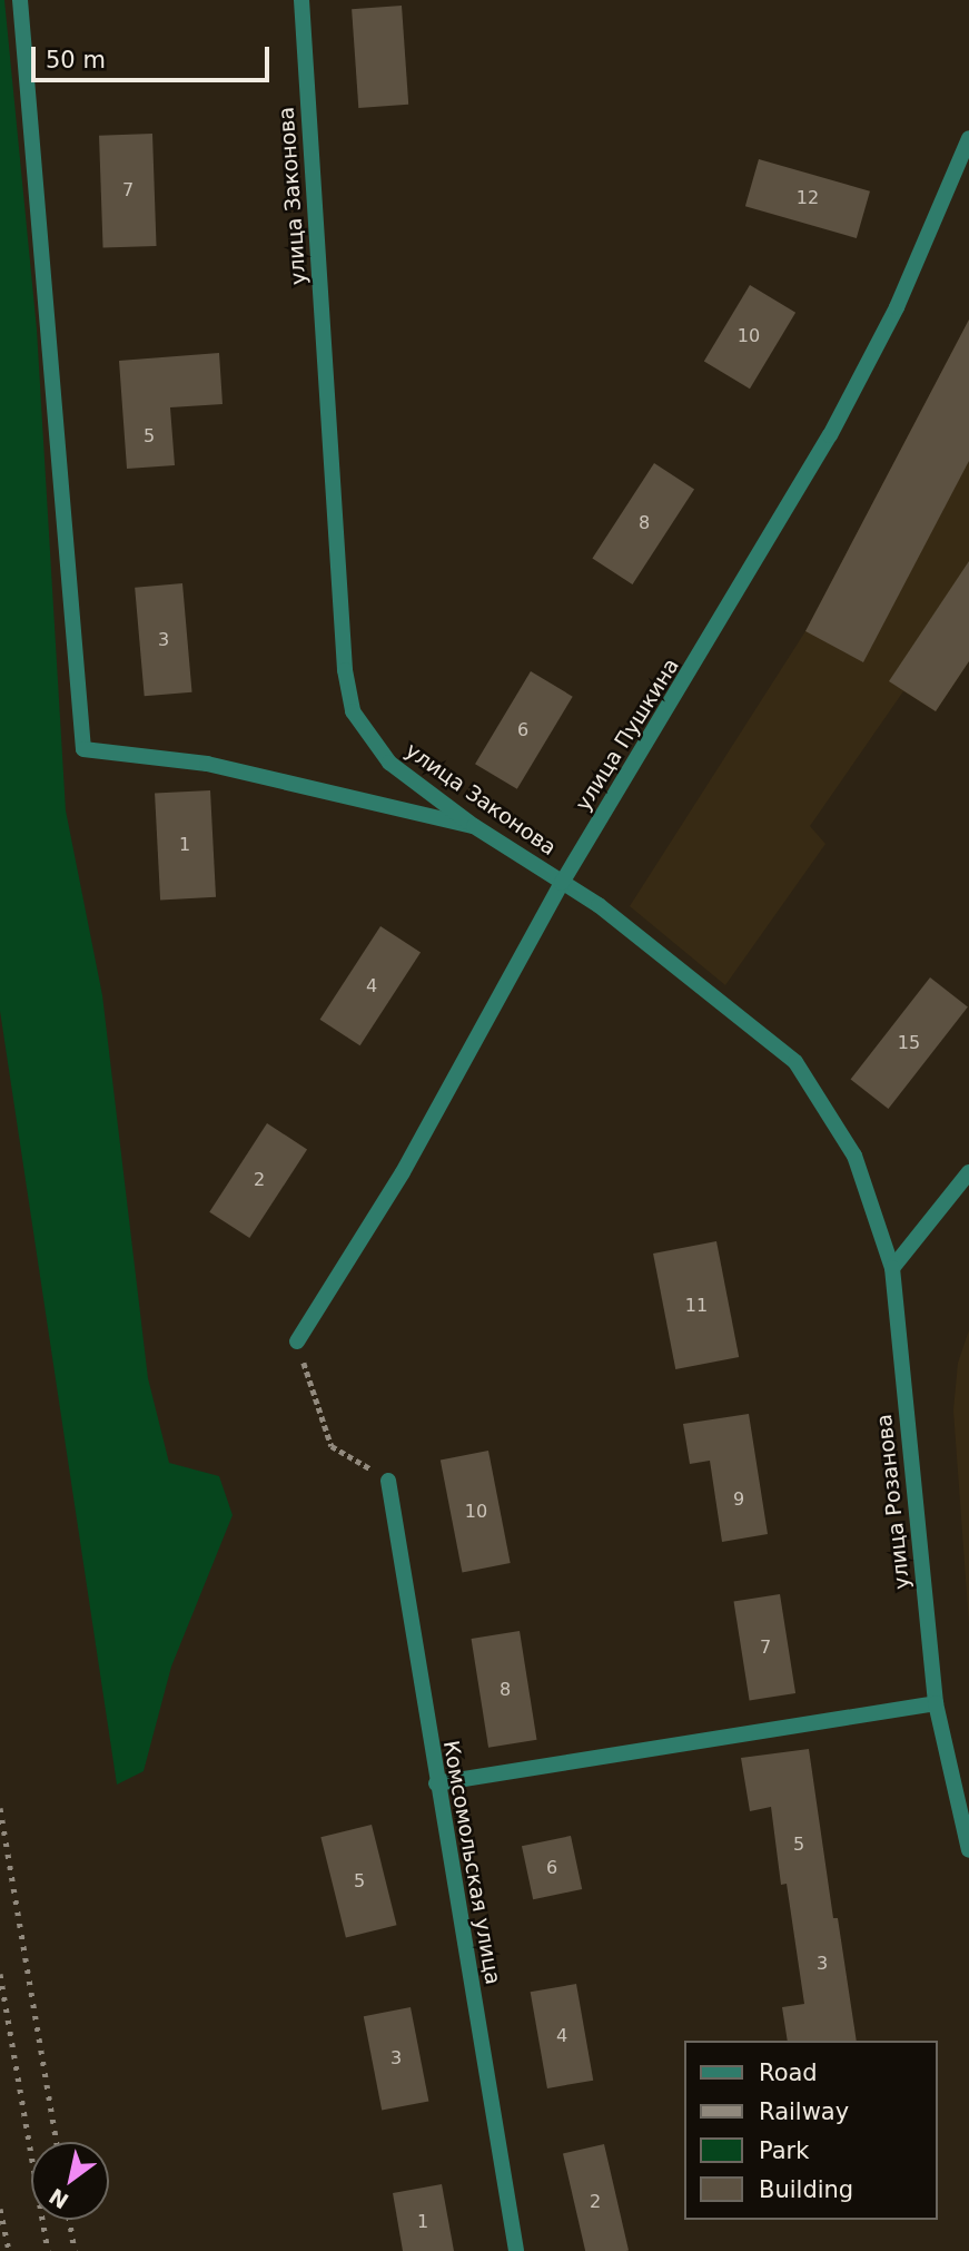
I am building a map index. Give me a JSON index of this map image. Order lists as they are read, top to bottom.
{
  "streets": {
    "street": [
      "улица Законова",
      "улица Пушкина",
      "улица Розанова",
      "Комсомольская улица"
    ]
  },
  "crossings": [
    ["улица Законова", "улица Пушкина"],
    ["улица Законова", "улица Розанова"]
  ],
  "house_numbers": [
    "7",
    "12",
    "10",
    "5",
    "8",
    "3",
    "6",
    "1",
    "4",
    "15",
    "2",
    "11",
    "9",
    "10",
    "7",
    "8",
    "5",
    "6",
    "5",
    "3",
    "4",
    "3",
    "2",
    "1"
  ],
  "legend": [
    "Road",
    "Railway",
    "Park",
    "Building"
  ],
  "scale_bar": "50 m",
  "north": "bottom left"
}
